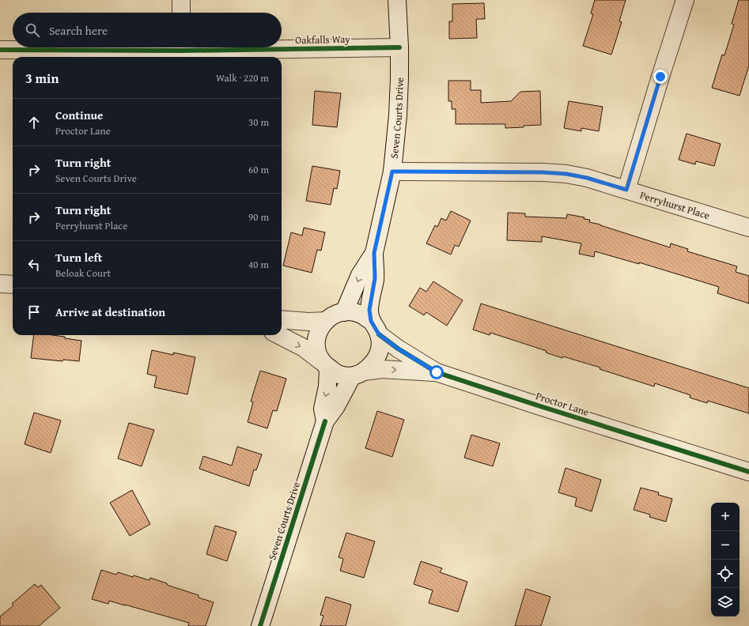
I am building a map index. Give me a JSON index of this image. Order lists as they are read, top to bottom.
{
  "streets": {
    "street": [
      "Oakfalls Way",
      "Seven Courts Drive",
      "Perryhurst Place",
      "Proctor Lane"
    ]
  },
  "crossings": [
    ["Oakfalls Way", "Seven Courts Drive"],
    ["Seven Courts Drive", "Perryhurst Place"],
    ["Seven Courts Drive", "Proctor Lane"]
  ],
  "page": {
    "search": "Search here",
    "heading": ["3 min", "Walk · 220 m"],
    "list": [
      ["Continue", "Proctor Lane", "30 m"],
      ["Turn right", "Seven Courts Drive", "60 m"],
      ["Turn right", "Perryhurst Place", "90 m"],
      ["Turn left", "Beloak Court", "40 m"],
      "Arrive at destination"
    ],
    "map_buttons": ["+", "−"]
  }
}
